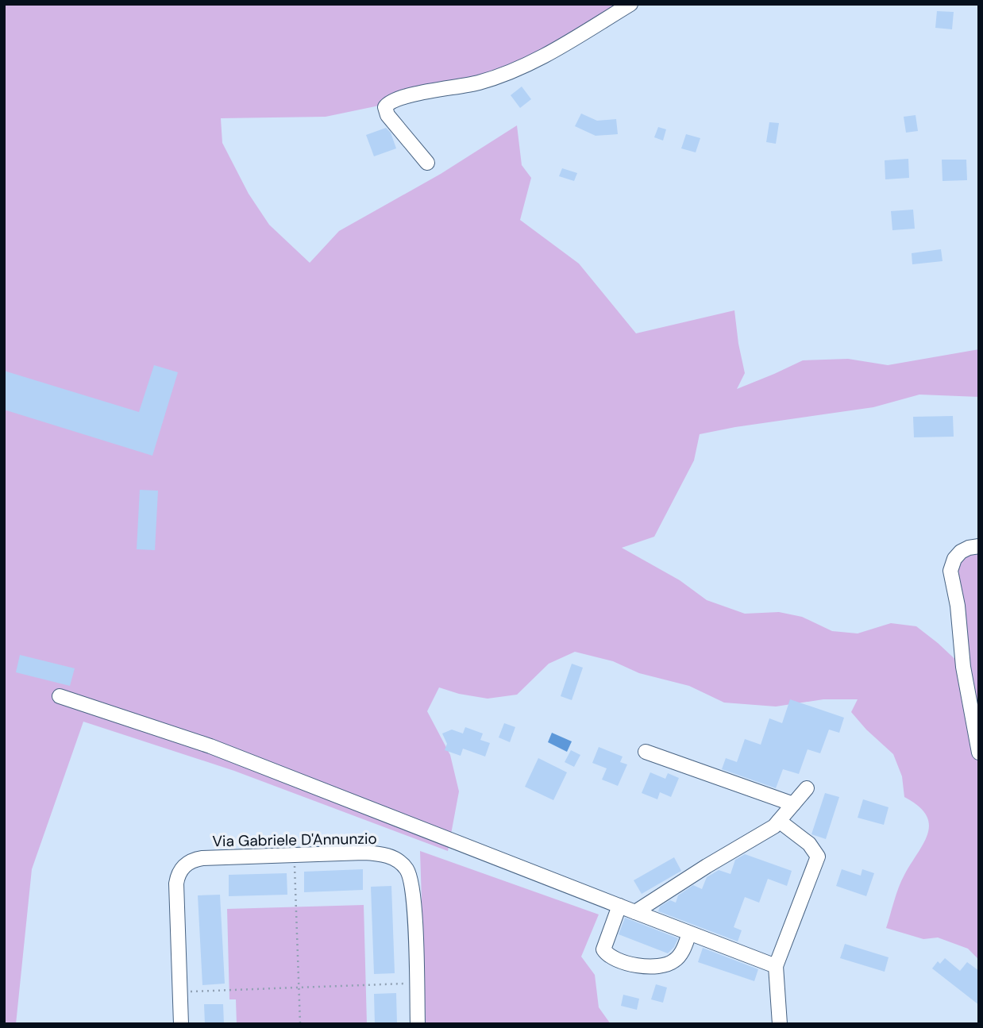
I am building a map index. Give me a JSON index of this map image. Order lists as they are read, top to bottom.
{
  "streets": {
    "street": ["Via Gabriele D'Annunzio"]
  }
}
